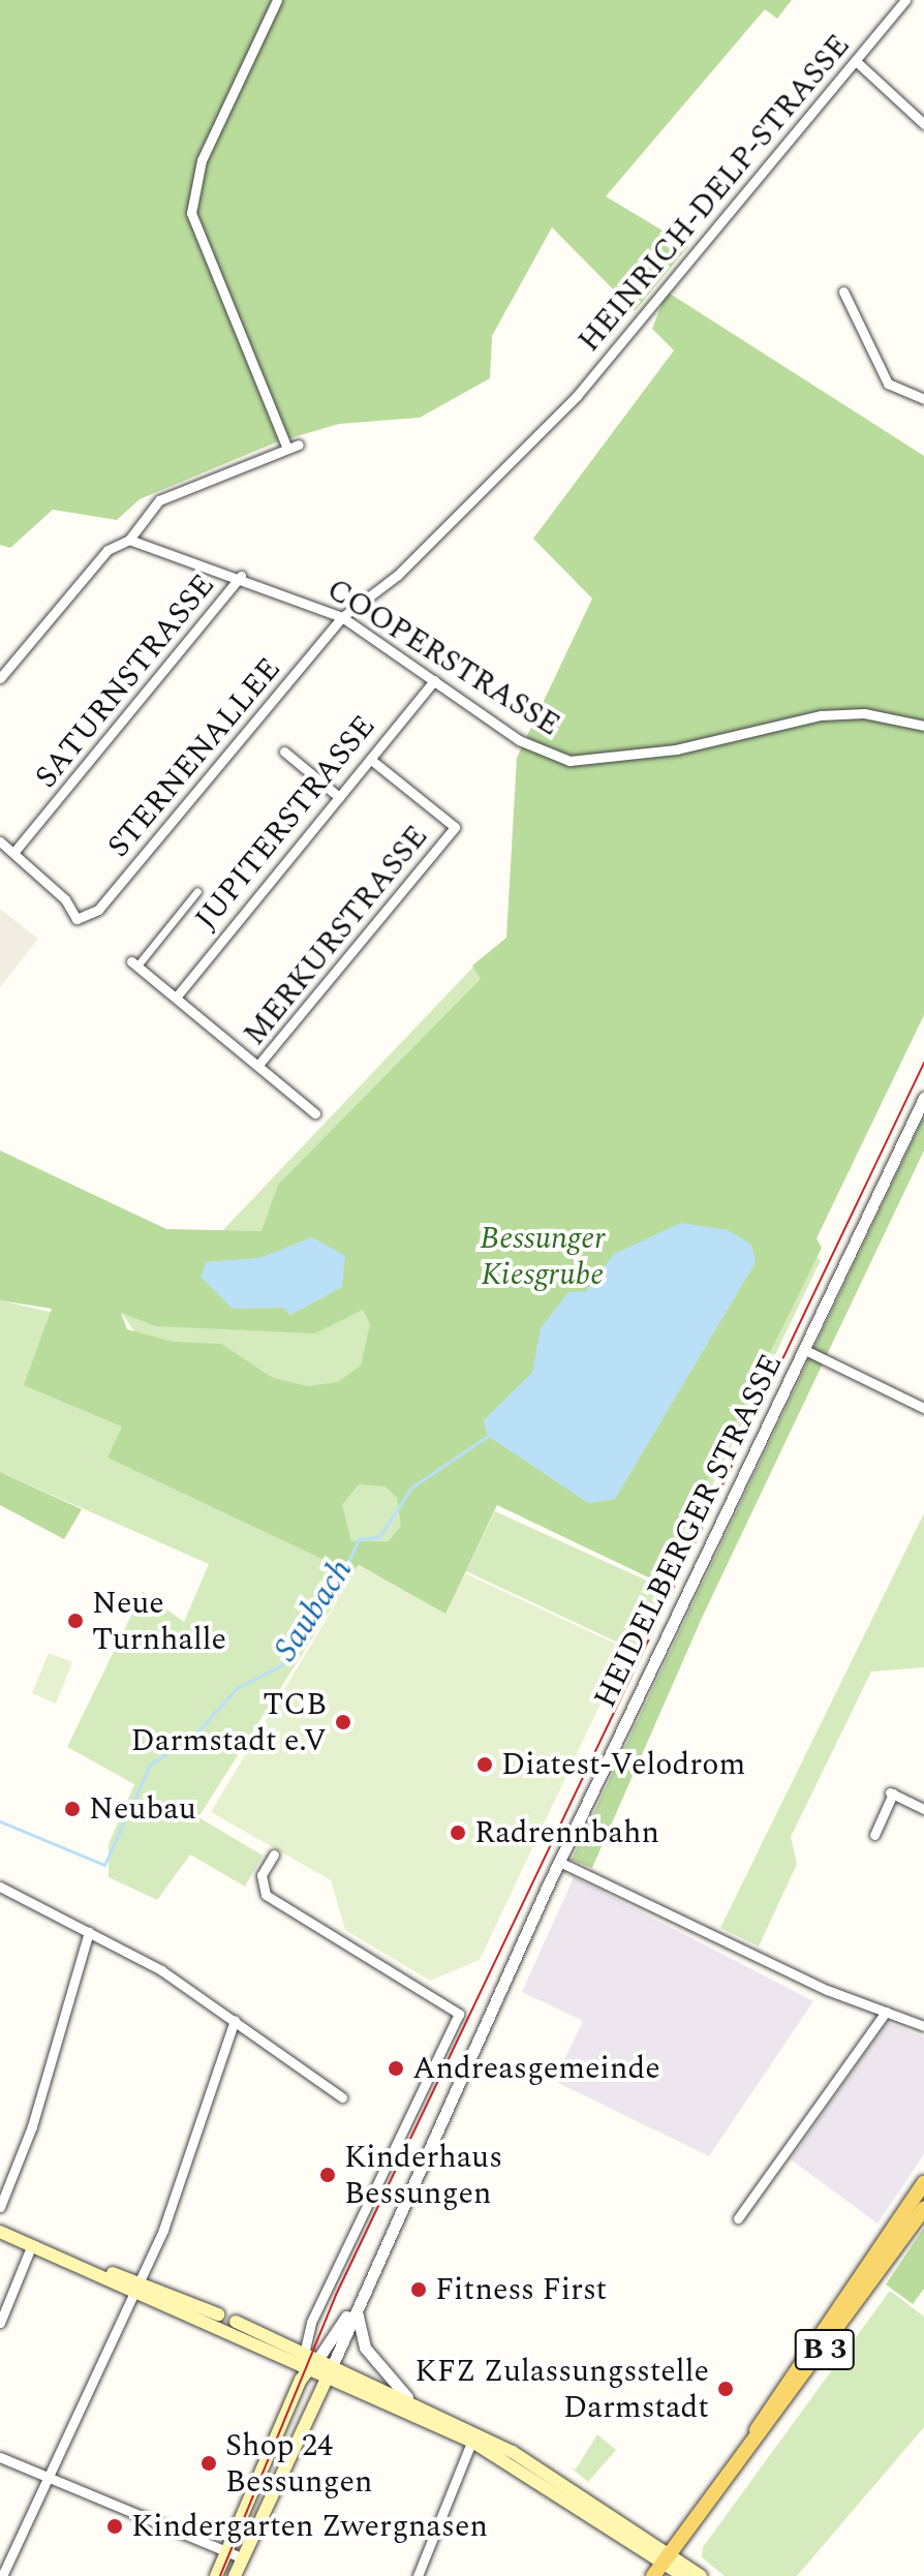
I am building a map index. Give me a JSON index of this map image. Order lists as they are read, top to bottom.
{
  "streets": {
    "main road": ["HEIDELBERGER STRASSE", "B 3"],
    "street": [
      "HEINRICH-DELP-STRASSE",
      "COOPERSTRASSE",
      "SATURNSTRASSE",
      "STERNENALLEE",
      "JUPITERSTRASSE",
      "MERKURSTRASSE"
    ]
  },
  "crossings": [
    ["HEINRICH-DELP-STRASSE", "COOPERSTRASSE"],
    ["HEINRICH-DELP-STRASSE", "STERNENALLEE"],
    ["COOPERSTRASSE", "SATURNSTRASSE"],
    ["COOPERSTRASSE", "STERNENALLEE"],
    ["COOPERSTRASSE", "JUPITERSTRASSE"],
    ["SATURNSTRASSE", "STERNENALLEE"],
    ["JUPITERSTRASSE", "MERKURSTRASSE"]
  ],
  "water": ["Saubach"],
  "parks": ["Bessunger Kiesgrube"],
  "places": [
    "Neue Turnhalle",
    "TCB Darmstadt e.V",
    "Diatest-Velodrom",
    "Neubau",
    "Radrennbahn",
    "Andreasgemeinde",
    "Kinderhaus Bessungen",
    "Fitness First",
    "KFZ Zulassungsstelle Darmstadt",
    "Shop 24 Bessungen",
    "Kindergarten Zwergnasen"
  ]
}
